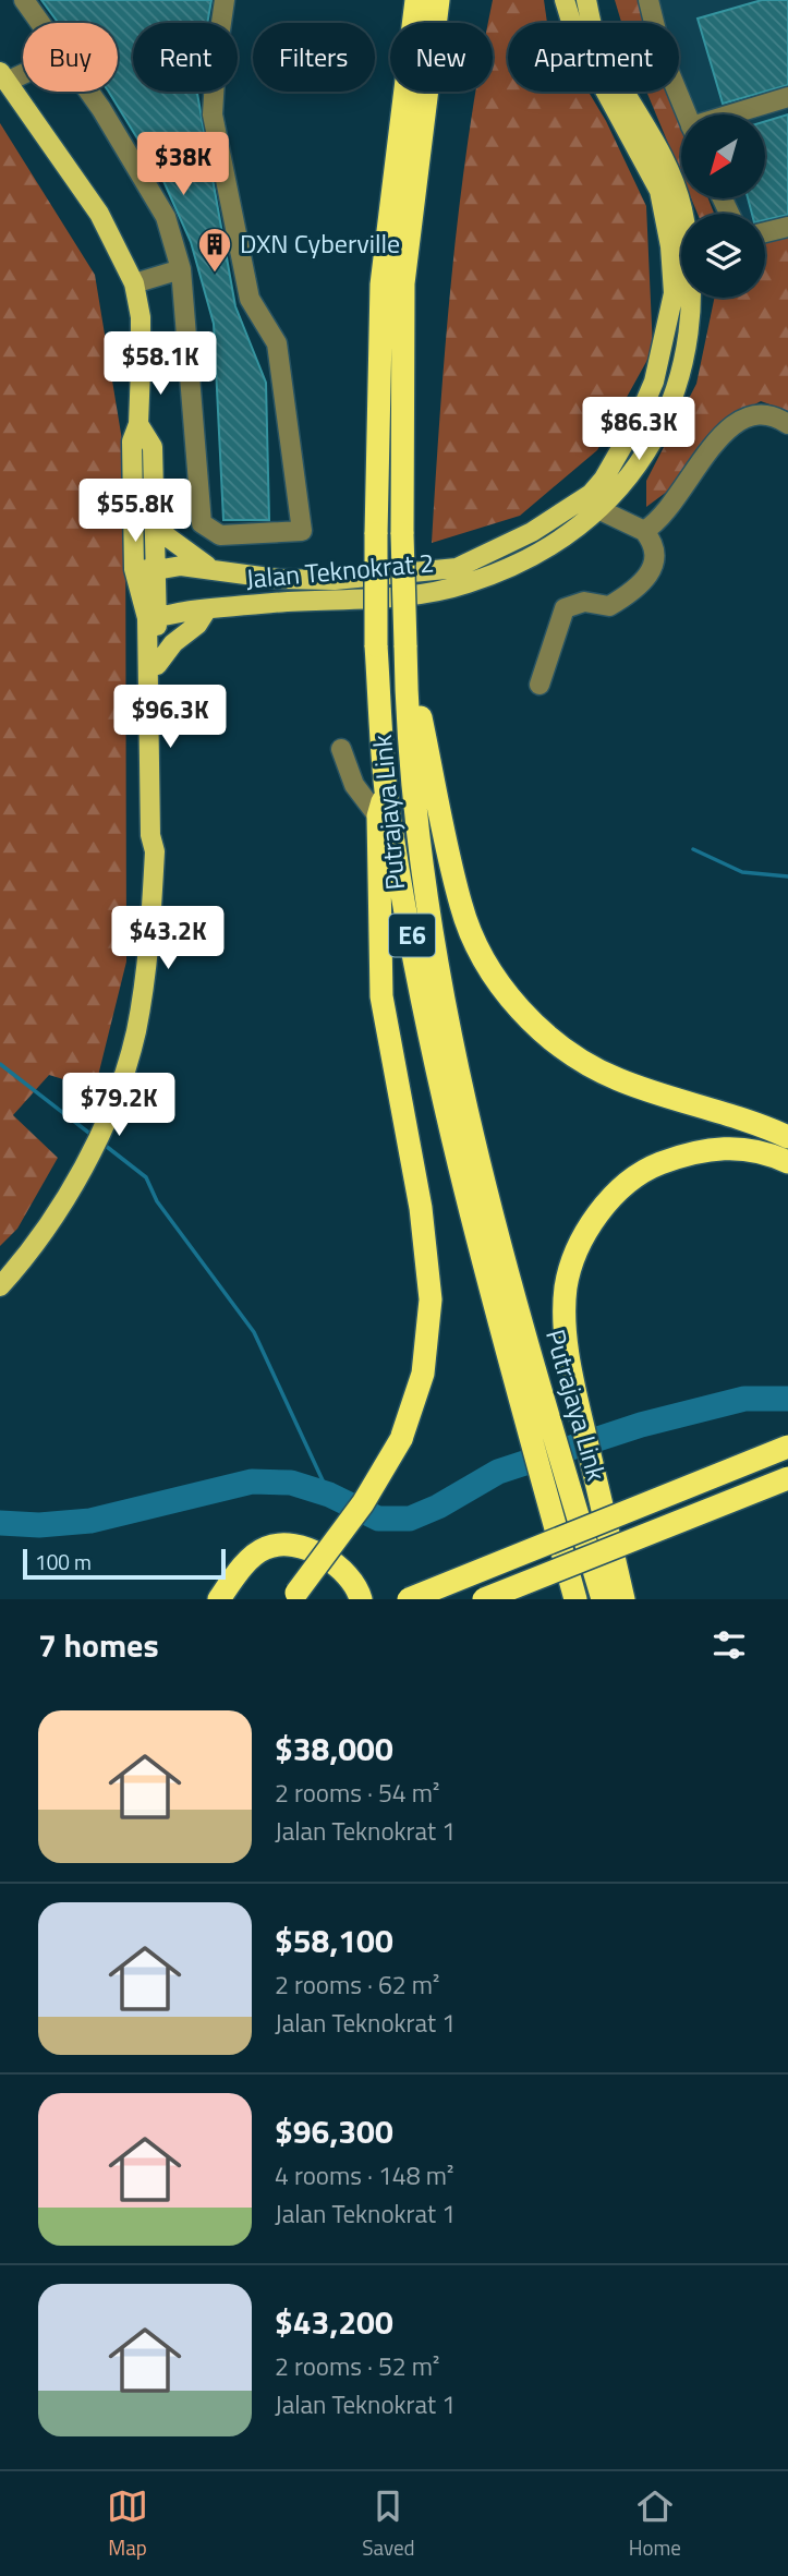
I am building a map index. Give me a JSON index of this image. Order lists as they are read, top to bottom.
{
  "streets": {
    "highway": ["Putrajaya Link", "E6"],
    "main road": ["Jalan Teknokrat 2"]
  },
  "places": {
    "building": ["DXN Cyberville"]
  },
  "scale_bar": "100 m",
  "north": "bottom left",
  "page": {
    "chip": [
      "Buy",
      "Rent",
      "Filters",
      "New",
      "Apartment"
    ],
    "price": [
      "$38K",
      "$58.1K",
      "$86.3K",
      "$55.8K",
      "$96.3K",
      "$43.2K",
      "$79.2K"
    ],
    "scale": "100 m",
    "heading": "7 homes",
    "list": [
      {
        "name": "$38,000",
        "note": "2 rooms · 54 m² · Jalan Teknokrat 1"
      },
      {
        "name": "$58,100",
        "note": "2 rooms · 62 m² · Jalan Teknokrat 1"
      },
      {
        "name": "$96,300",
        "note": "4 rooms · 148 m² · Jalan Teknokrat 1"
      },
      {
        "name": "$43,200",
        "note": "2 rooms · 52 m² · Jalan Teknokrat 1"
      }
    ],
    "tabs": ["Map", "Saved", "Home"]
  }
}
